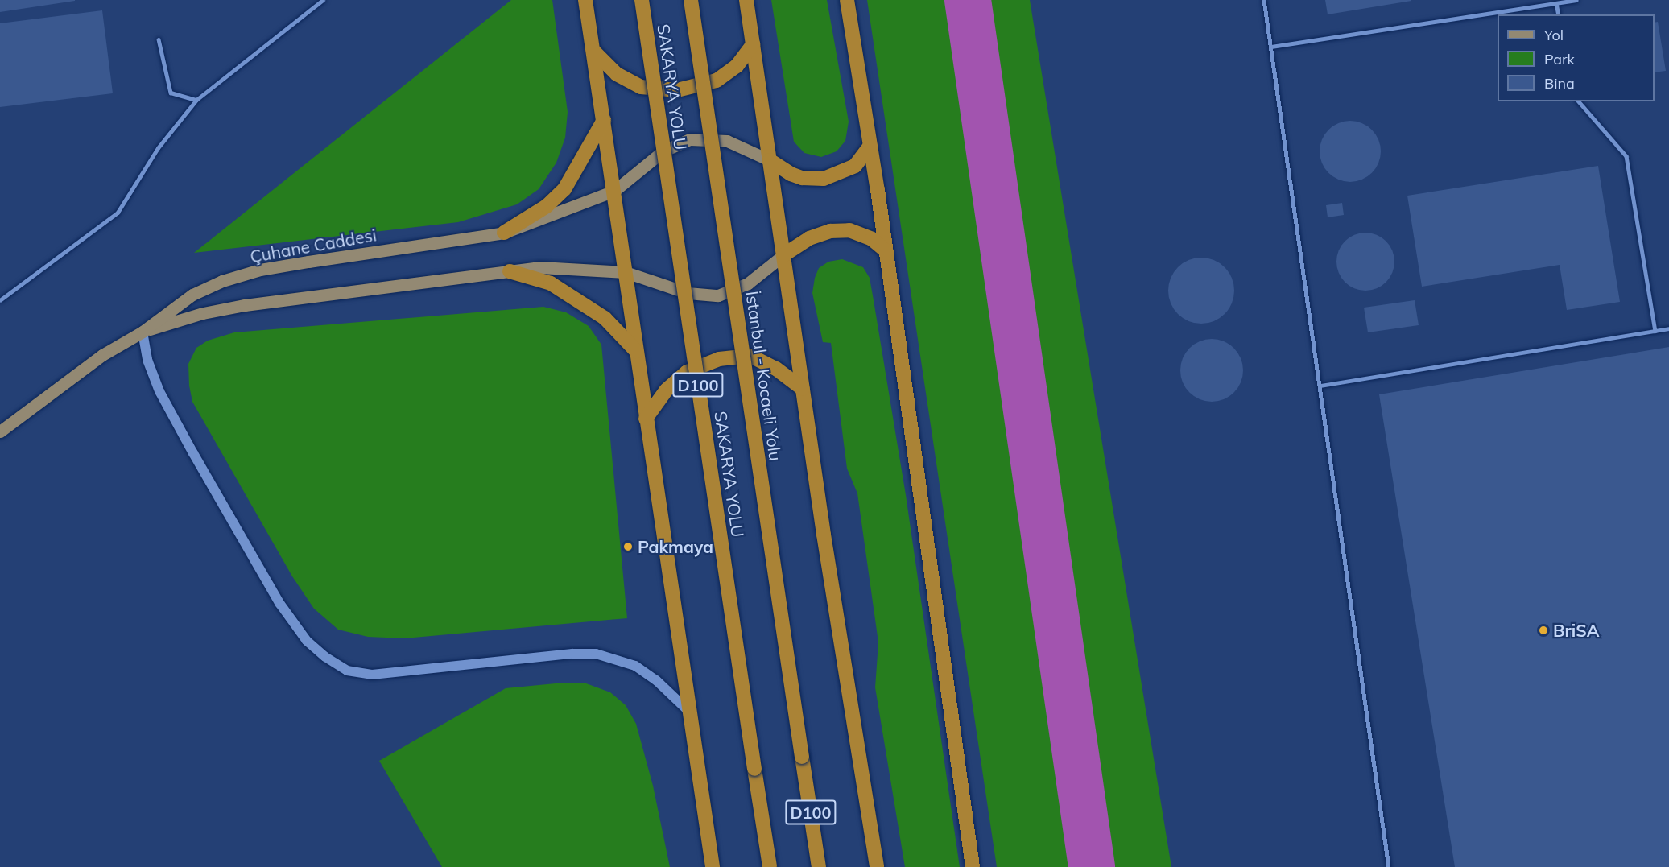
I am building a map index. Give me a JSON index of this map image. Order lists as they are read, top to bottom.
{
  "streets": {
    "highway": ["SAKARYA YOLU", "İstanbul - Kocaeli Yolu", "D100"],
    "main road": ["Çuhane Caddesi"]
  },
  "places": ["Pakmaya", "BriSA"],
  "legend": ["Yol", "Park", "Bina"]
}
